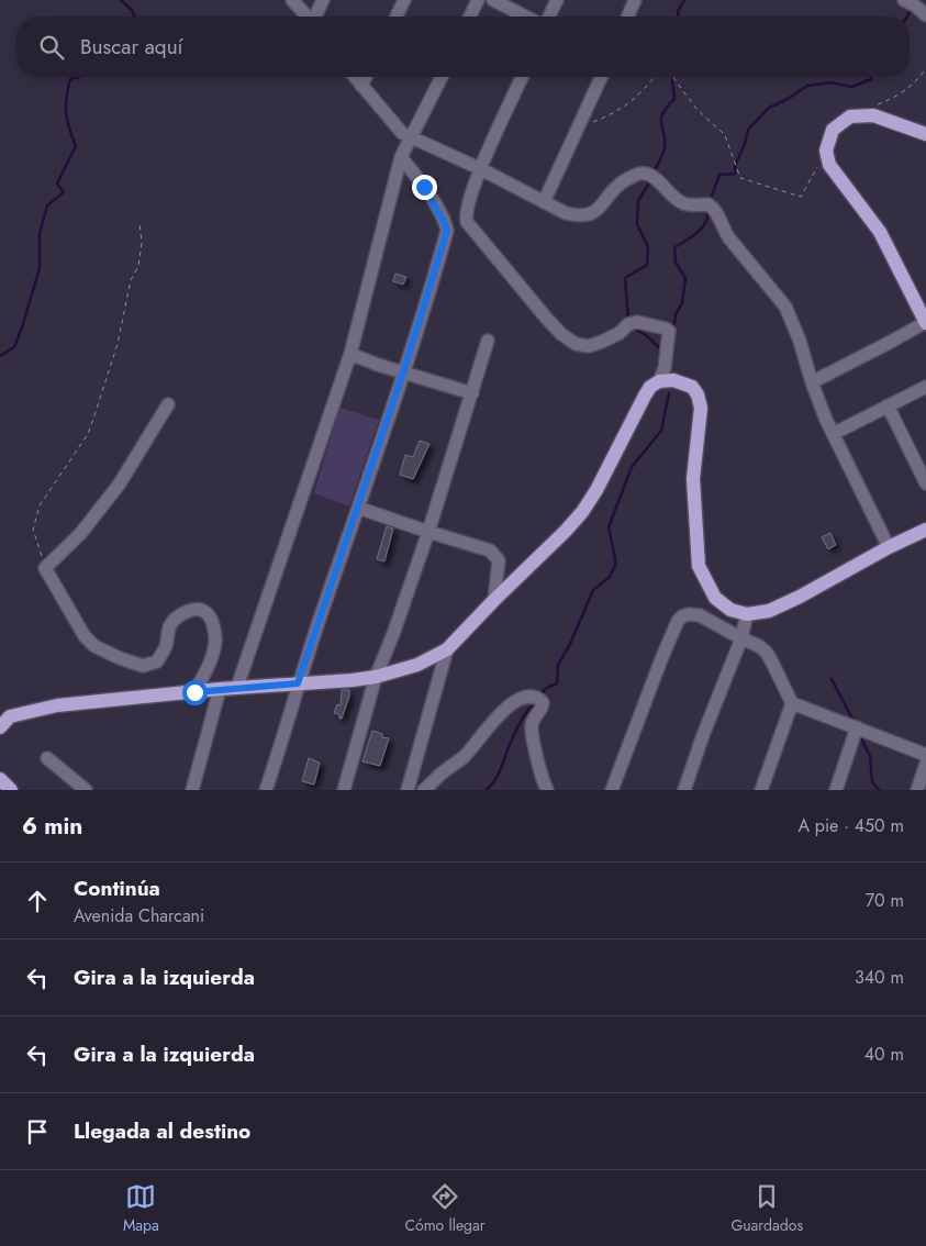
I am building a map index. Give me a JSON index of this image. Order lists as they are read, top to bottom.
{
  "page": {
    "search": "Buscar aquí",
    "heading": ["6 min", "A pie · 450 m"],
    "list": [
      ["Continúa", "Avenida Charcani", "70 m"],
      ["Gira a la izquierda", "340 m"],
      ["Gira a la izquierda", "40 m"],
      "Llegada al destino"
    ],
    "nav": ["Mapa", "Cómo llegar", "Guardados"]
  }
}
